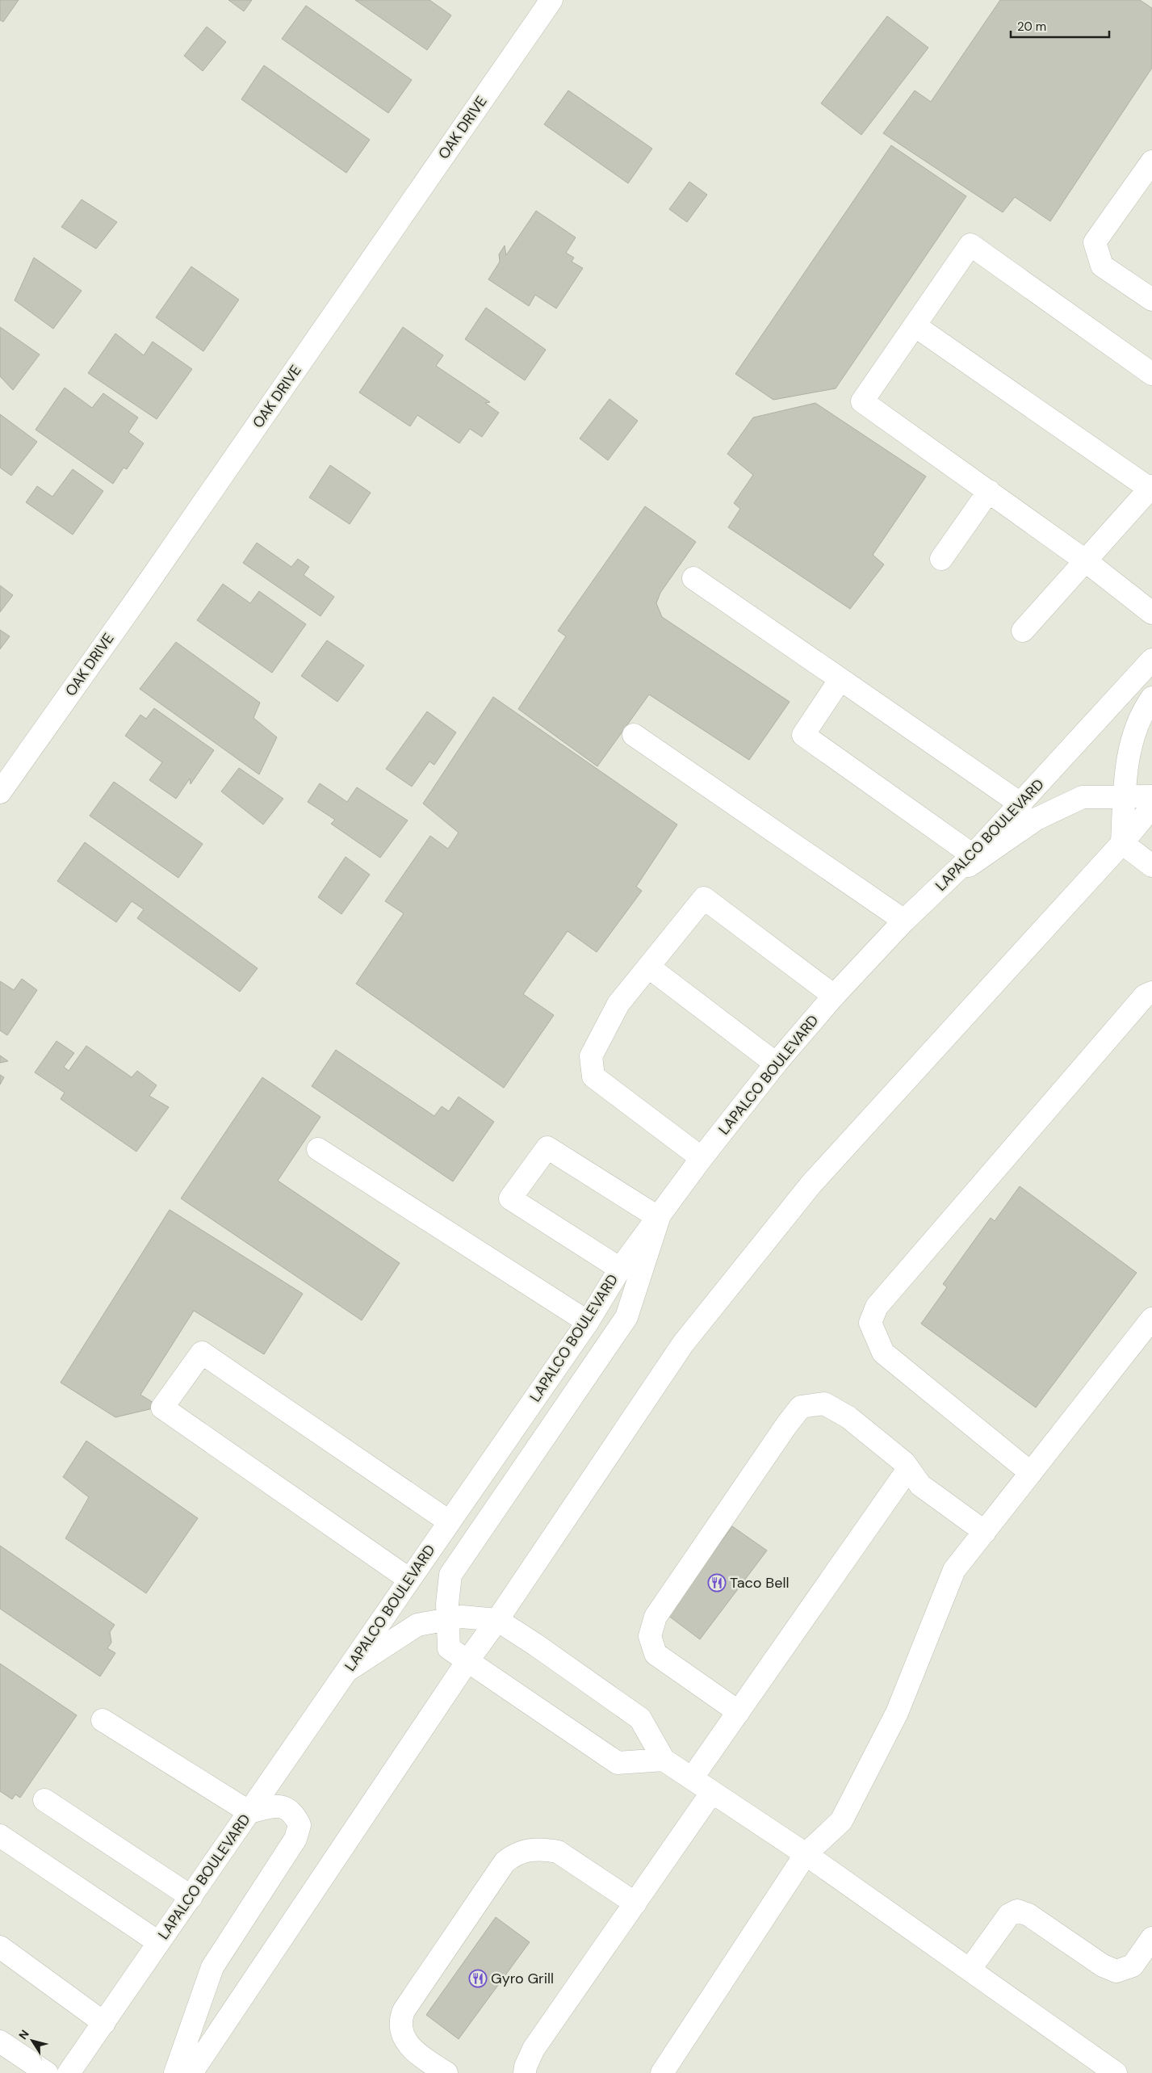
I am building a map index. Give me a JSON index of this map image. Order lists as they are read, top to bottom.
{
  "streets": {
    "main road": ["OAK DRIVE", "LAPALCO BOULEVARD"]
  },
  "places": {
    "restaurant": ["Taco Bell", "Gyro Grill"]
  },
  "scale_bar": "20 m",
  "north": "top left"
}
